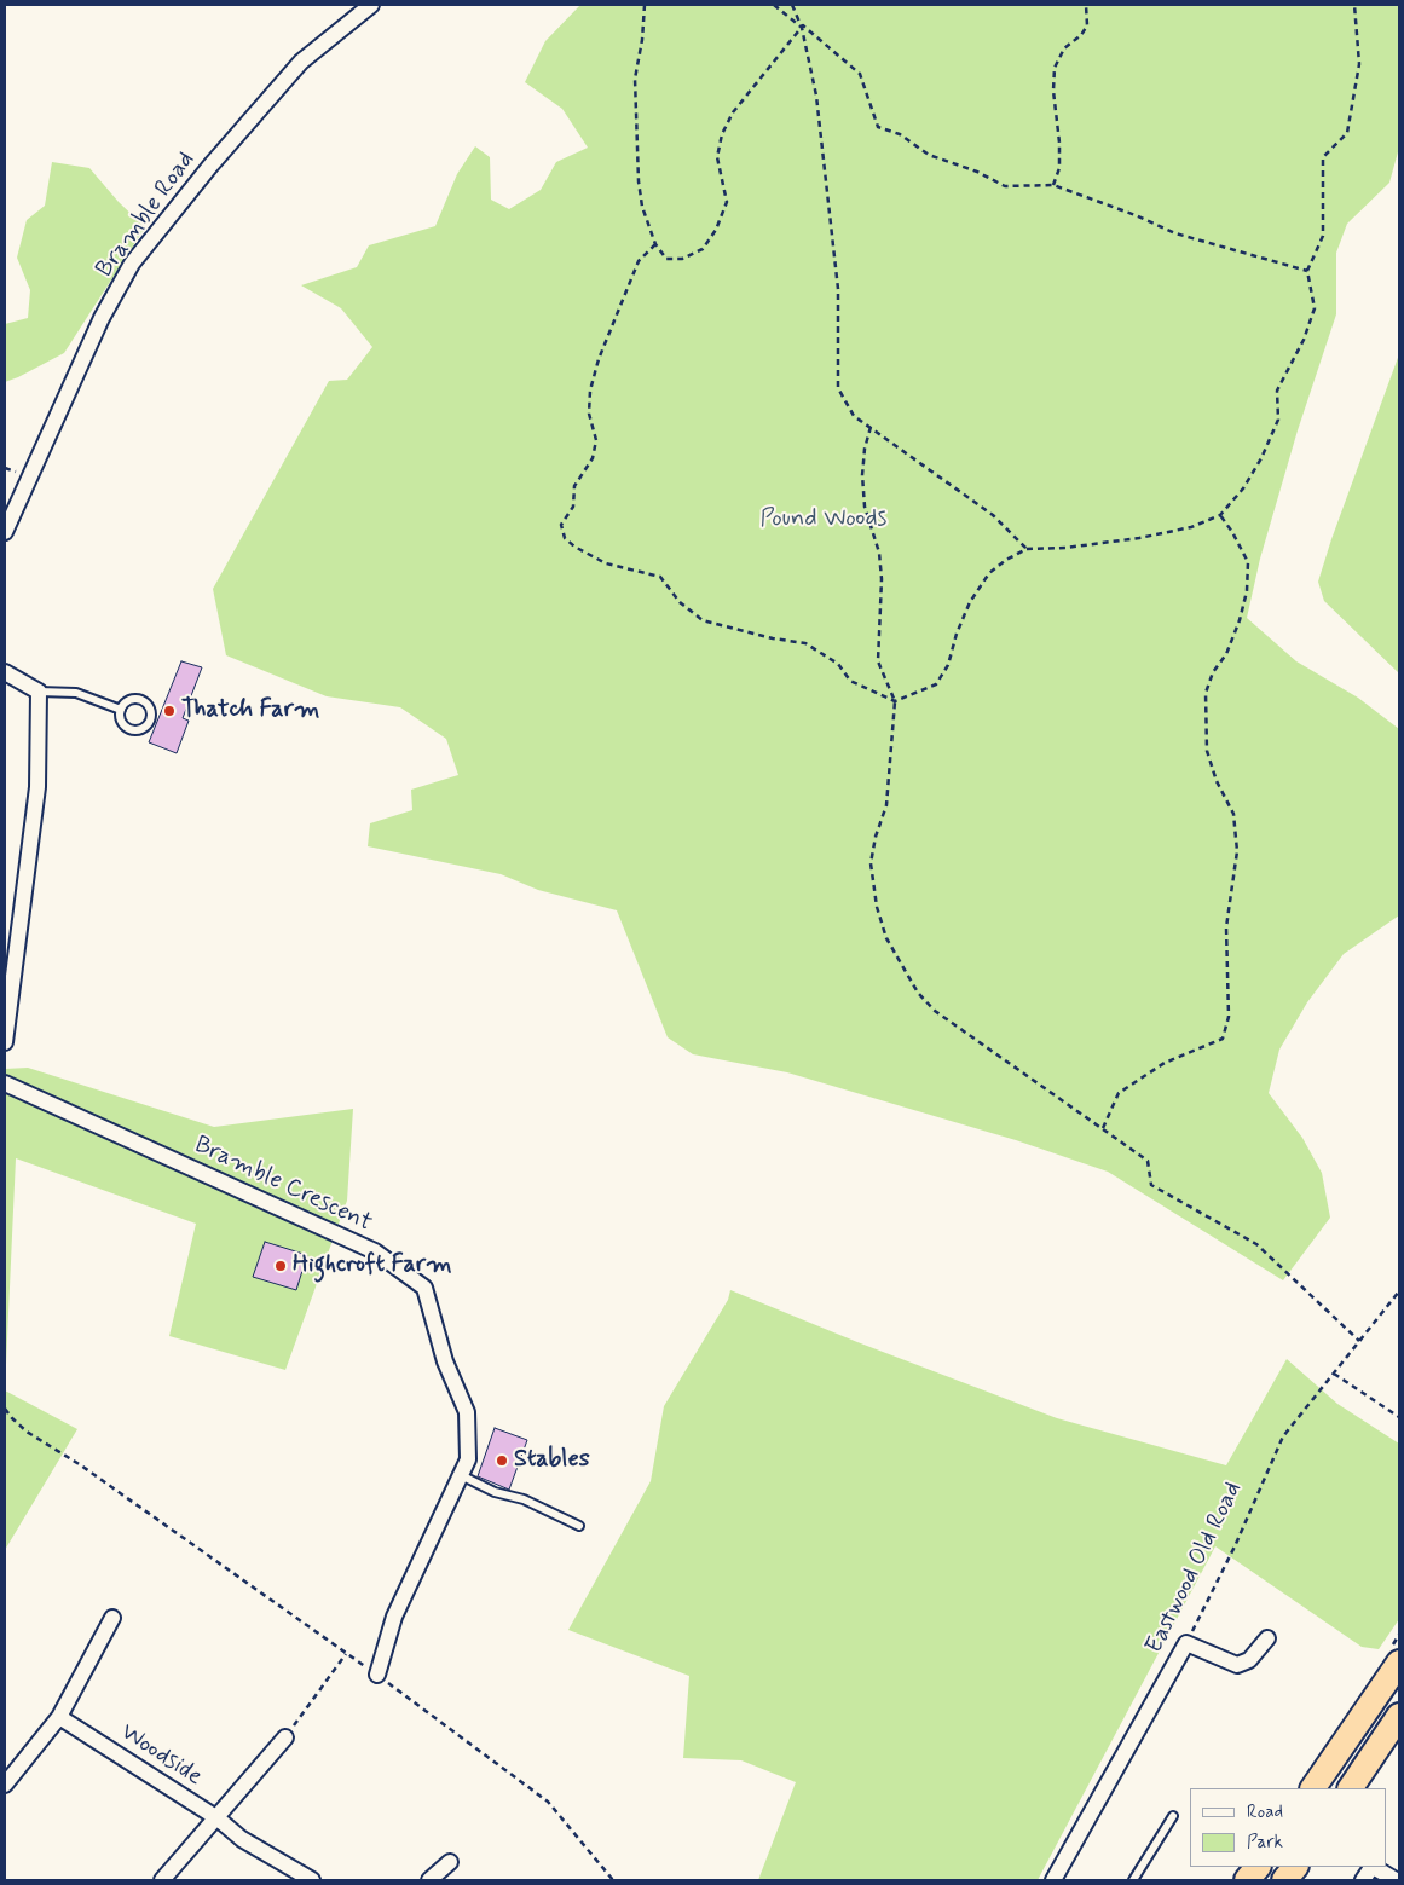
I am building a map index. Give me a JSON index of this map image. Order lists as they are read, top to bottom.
{
  "streets": {
    "street": [
      "Bramble Road",
      "Bramble Crescent",
      "Eastwood Old Road",
      "Woodside"
    ]
  },
  "parks": ["Pound Woods"],
  "places": ["Thatch Farm", "Highcroft Farm", "Stables"],
  "legend": ["Road", "Park"]
}
